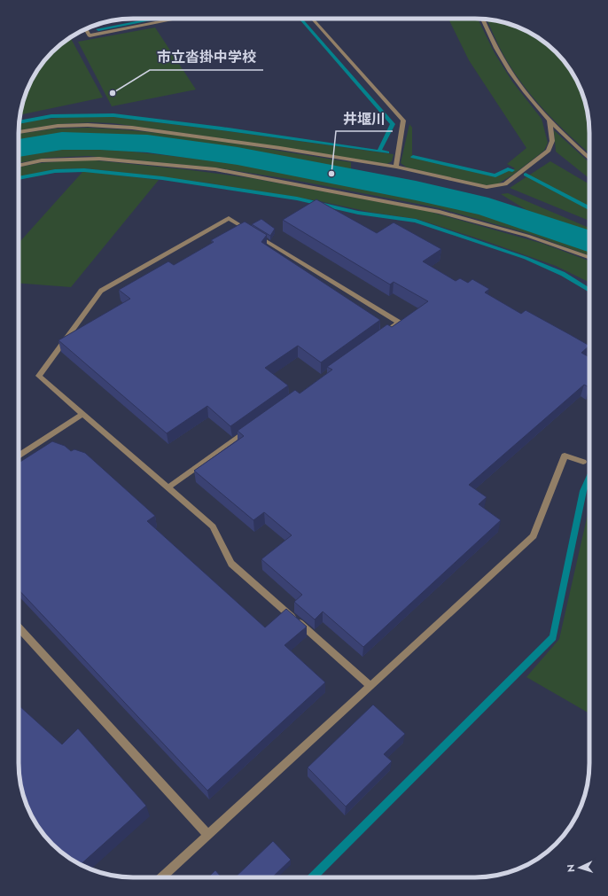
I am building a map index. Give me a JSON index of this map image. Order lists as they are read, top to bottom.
{
  "places": ["市立沓掛中学校", "井堰川"],
  "north": "left"
}
